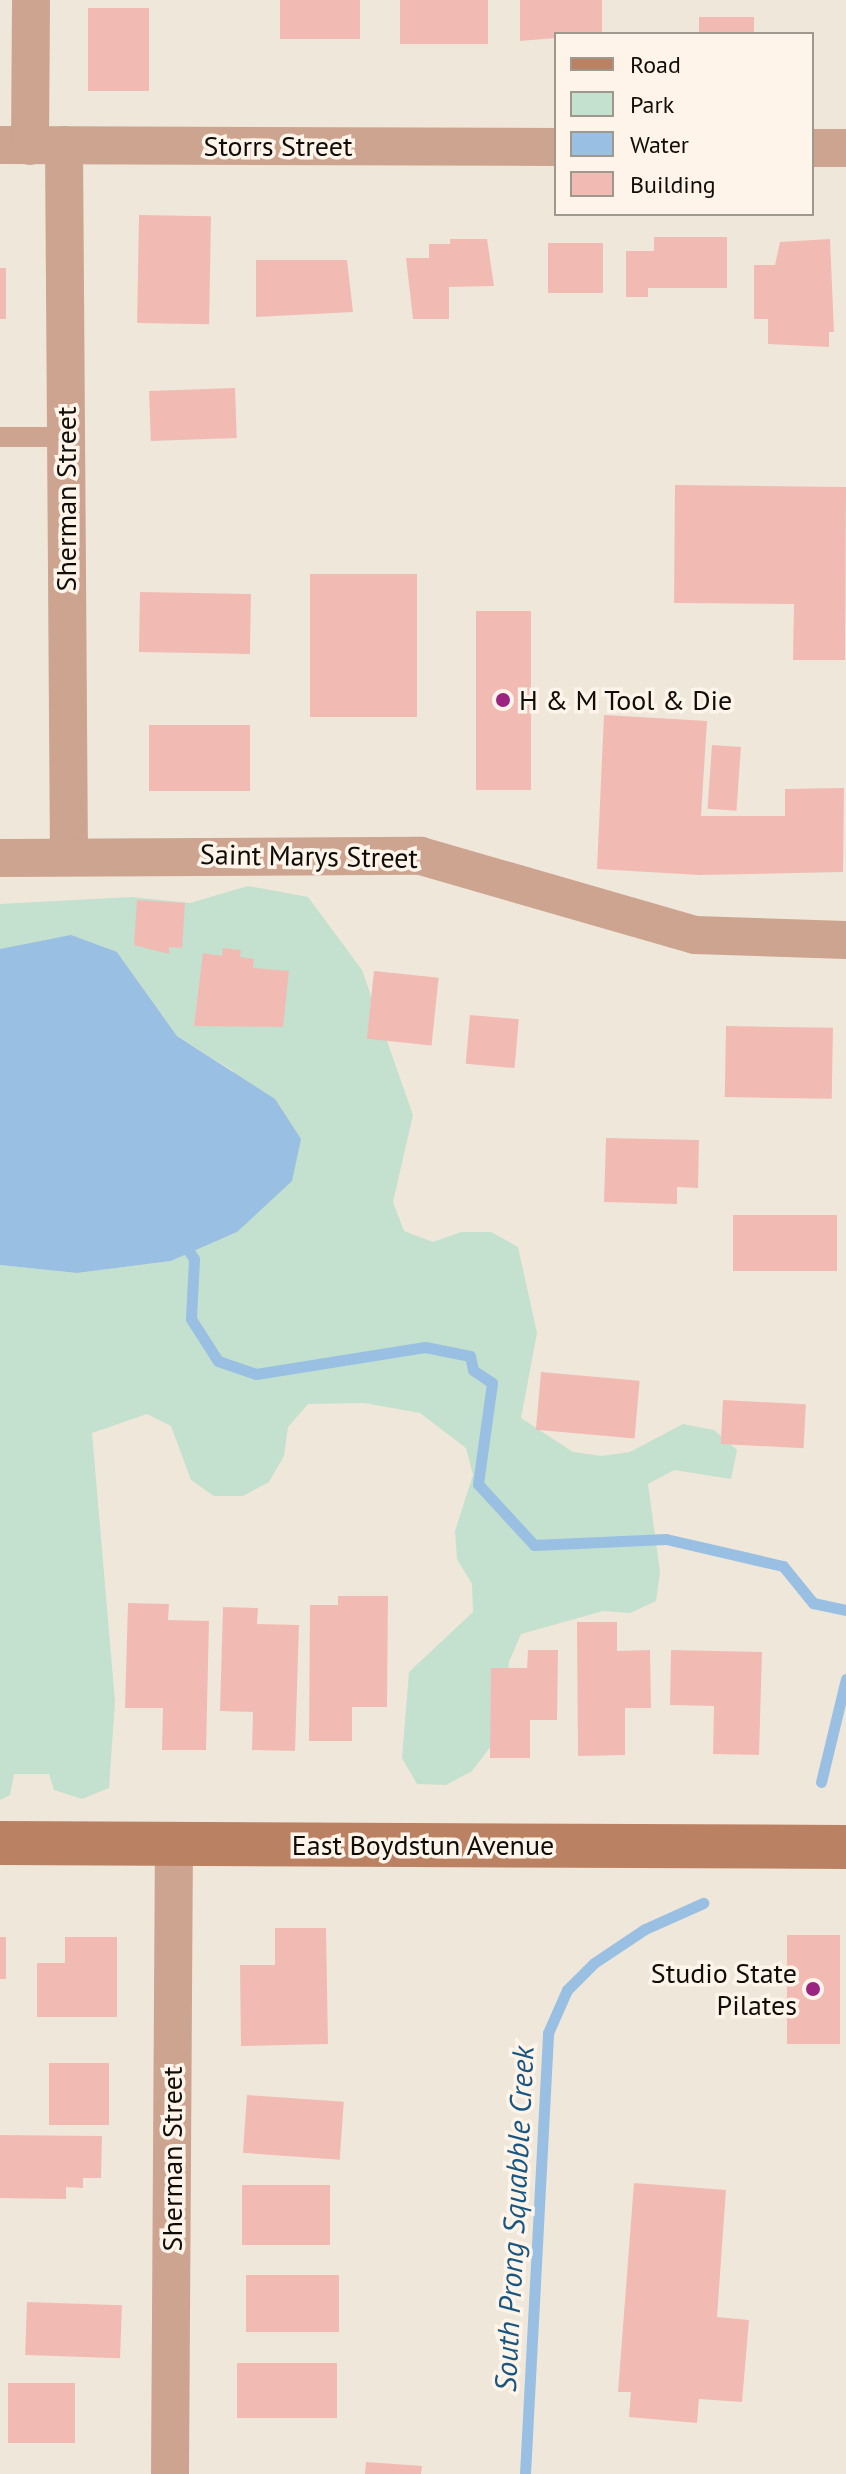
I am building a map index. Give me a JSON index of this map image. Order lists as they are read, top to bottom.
{
  "streets": {
    "street": [
      "Storrs Street",
      "Sherman Street",
      "Saint Marys Street",
      "East Boydstun Avenue"
    ]
  },
  "crossings": [
    ["Storrs Street", "Sherman Street"],
    ["Sherman Street", "Saint Marys Street"],
    ["Sherman Street", "East Boydstun Avenue"]
  ],
  "water": ["South Prong Squabble Creek"],
  "places": ["H & M Tool & Die", "Studio State Pilates"],
  "legend": [
    "Road",
    "Park",
    "Water",
    "Building"
  ]
}
